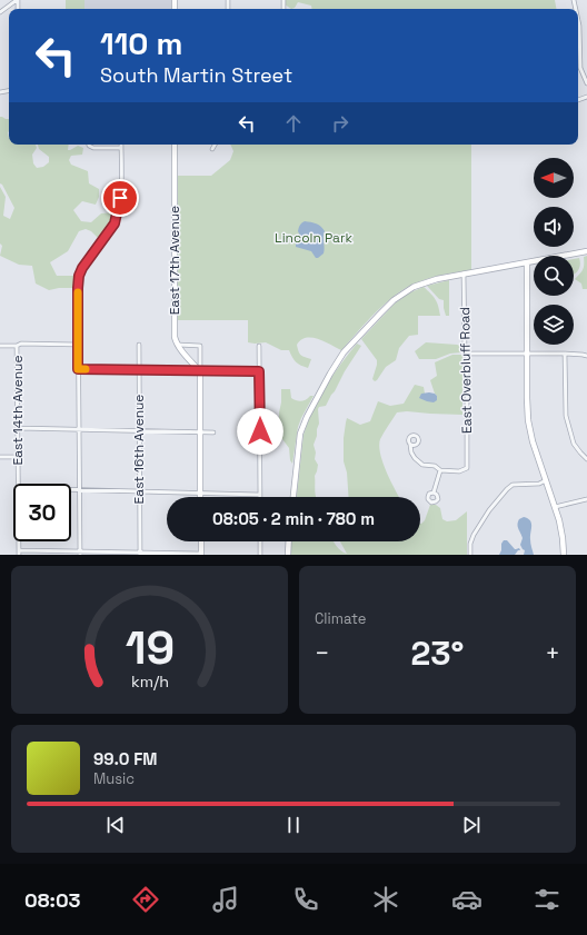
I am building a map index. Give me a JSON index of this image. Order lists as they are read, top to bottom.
{
  "streets": {
    "street": [
      "East 17th Avenue",
      "East Overbluff Road",
      "East 14th Avenue",
      "East 16th Avenue"
    ]
  },
  "parks": ["Lincoln Park"],
  "north": "left",
  "page": {
    "turn": ["110 m", "South Martin Street"],
    "limit": "30",
    "trip": "08:05 · 2 min · 780 m",
    "tile": "Climate",
    "heat": ["−", "23°", "+"],
    "song": ["99.0 FM", "Music"],
    "tabs": "08:03",
    "gauge": ["19", "km/h"]
  }
}
